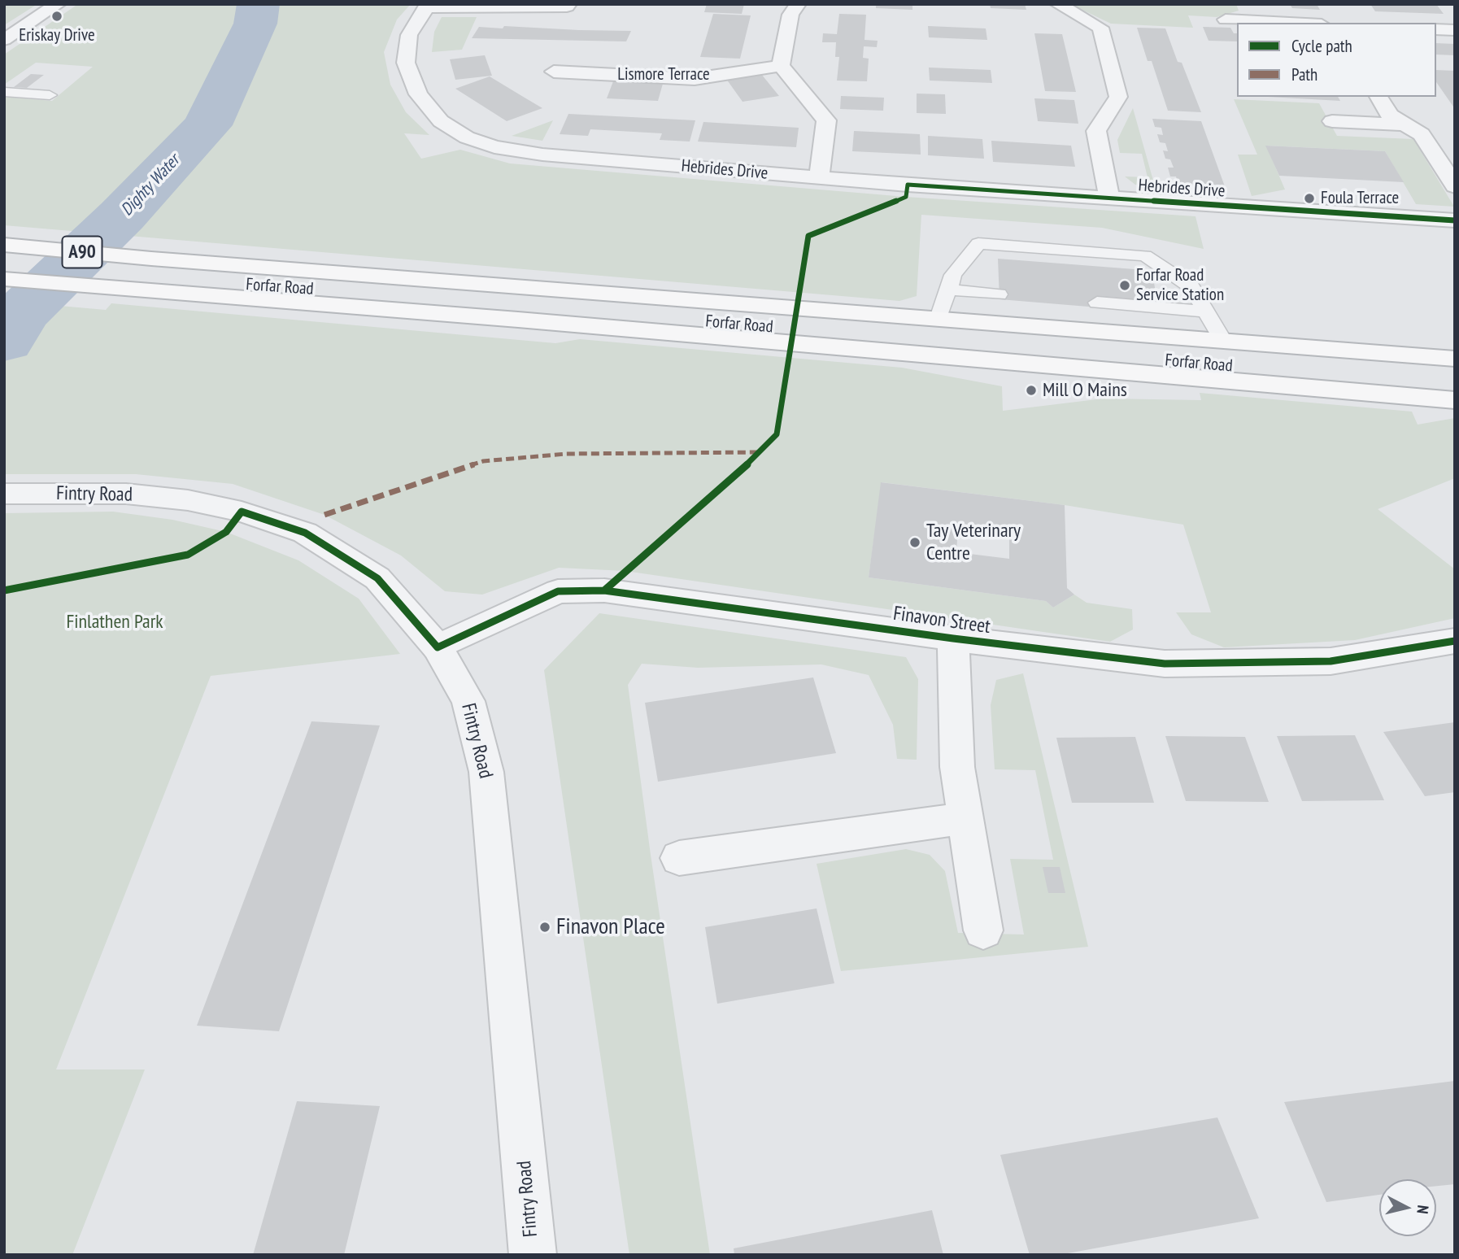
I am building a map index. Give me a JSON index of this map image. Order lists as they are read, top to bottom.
{
  "streets": {
    "highway": ["A90", "Forfar Road"],
    "street": [
      "Lismore Terrace",
      "Hebrides Drive",
      "Fintry Road",
      "Finavon Street"
    ]
  },
  "crossings": [
    ["Fintry Road", "Finavon Street"]
  ],
  "water": ["Dighty Water"],
  "parks": ["Finlathen Park"],
  "places": [
    "Eriskay Drive",
    "Foula Terrace",
    "Forfar Road Service Station",
    "Mill O Mains",
    "Tay Veterinary Centre",
    "Finavon Place"
  ],
  "legend": ["Cycle path", "Path"],
  "north": "right"
}
